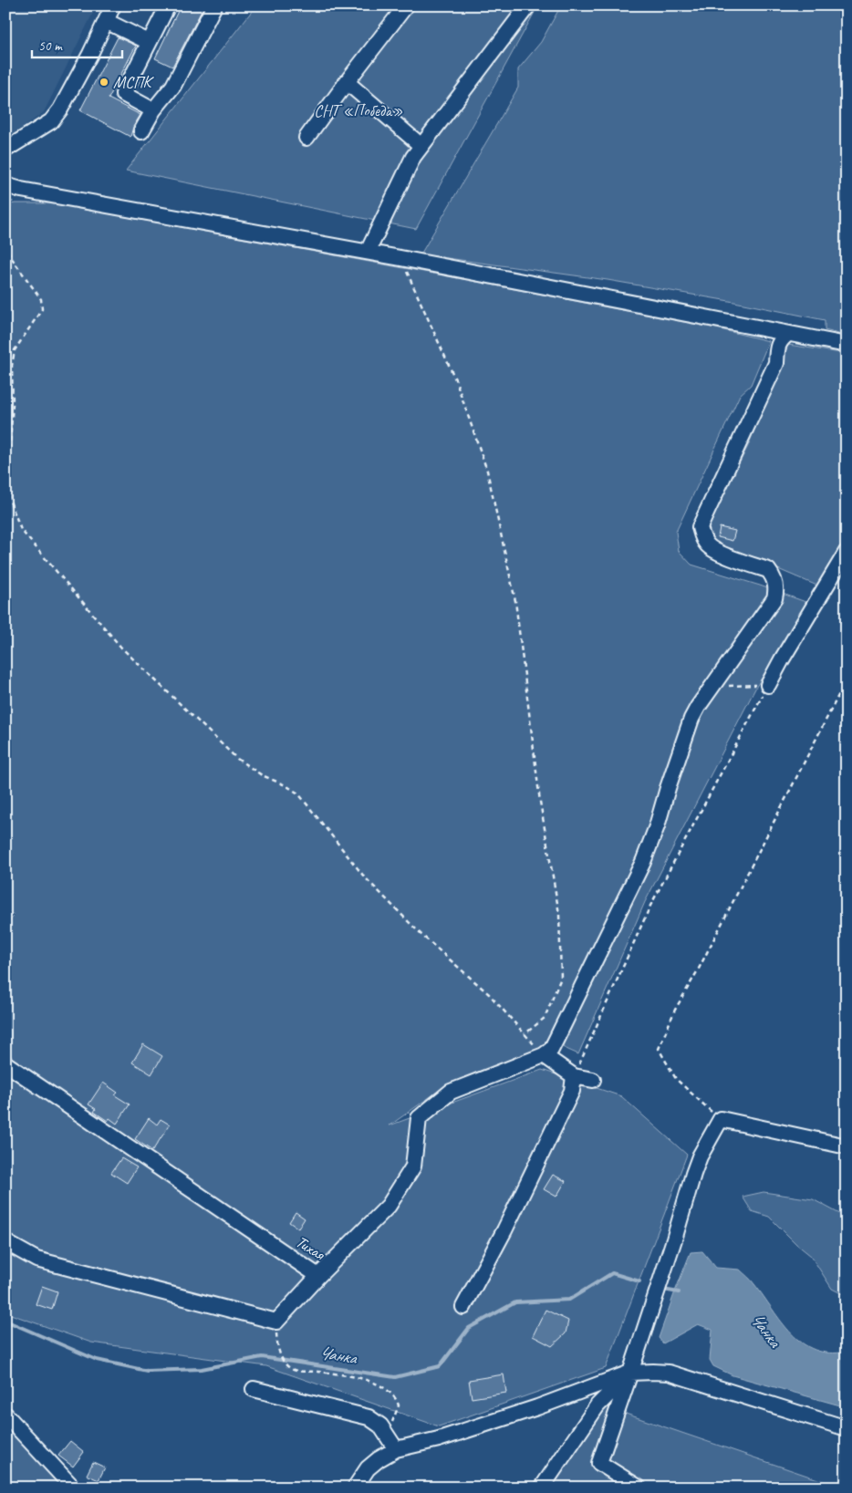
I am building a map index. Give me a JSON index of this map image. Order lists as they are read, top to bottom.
{
  "streets": {
    "street": ["Тихая"]
  },
  "water": ["Чанка"],
  "parks": ["СНТ «Победа»"],
  "places": ["МСПК"],
  "scale_bar": "50 m"
}
